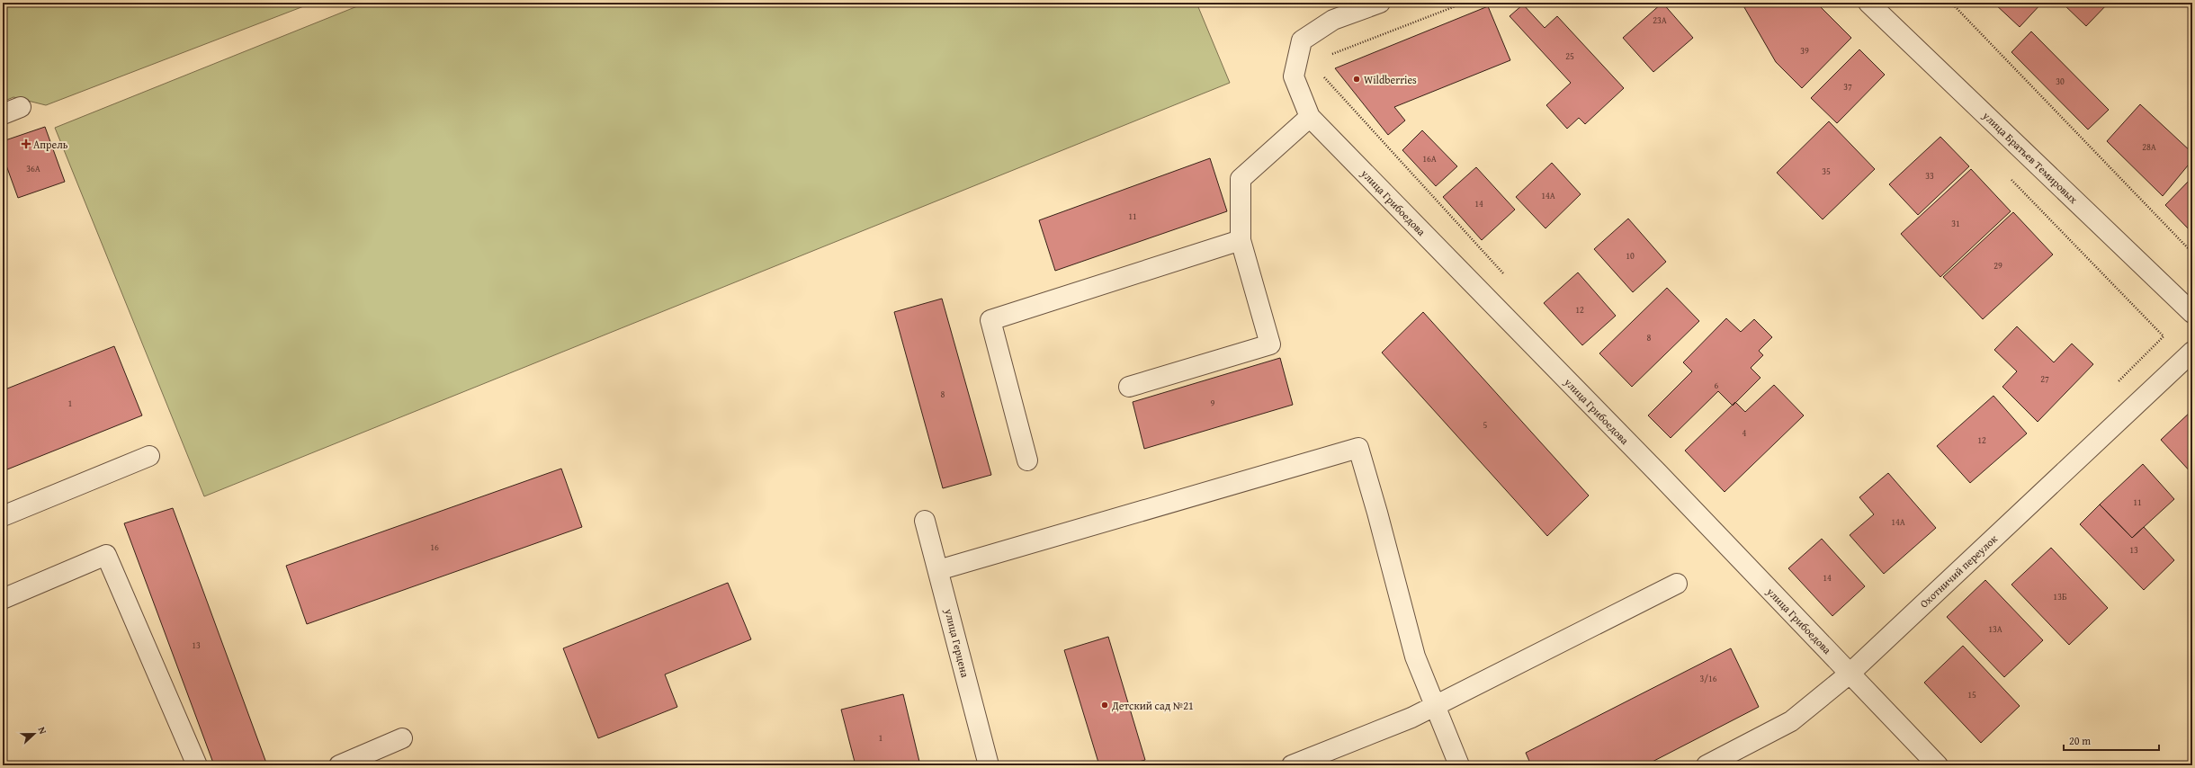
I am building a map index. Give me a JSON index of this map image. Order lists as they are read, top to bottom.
{
  "streets": {
    "street": [
      "улица Братьев Темировых",
      "улица Грибоедова",
      "Охотничий переулок",
      "улица Герцена"
    ]
  },
  "crossings": [
    ["улица Грибоедова", "Охотничий переулок"]
  ],
  "places": {
    "other": ["Wildberries", "Детский сад №21"],
    "health": ["Апрель"]
  },
  "house_numbers": [
    "23А",
    "39",
    "25",
    "30",
    "37",
    "28А",
    "16А",
    "36А",
    "35",
    "33",
    "14А",
    "14",
    "11",
    "31",
    "10",
    "29",
    "12",
    "8",
    "27",
    "6",
    "8",
    "1",
    "9",
    "5",
    "4",
    "12",
    "11",
    "14А",
    "16",
    "13",
    "14",
    "13Б",
    "13А",
    "13",
    "3/16",
    "15",
    "1"
  ],
  "scale_bar": "20 m",
  "north": "right"
}
